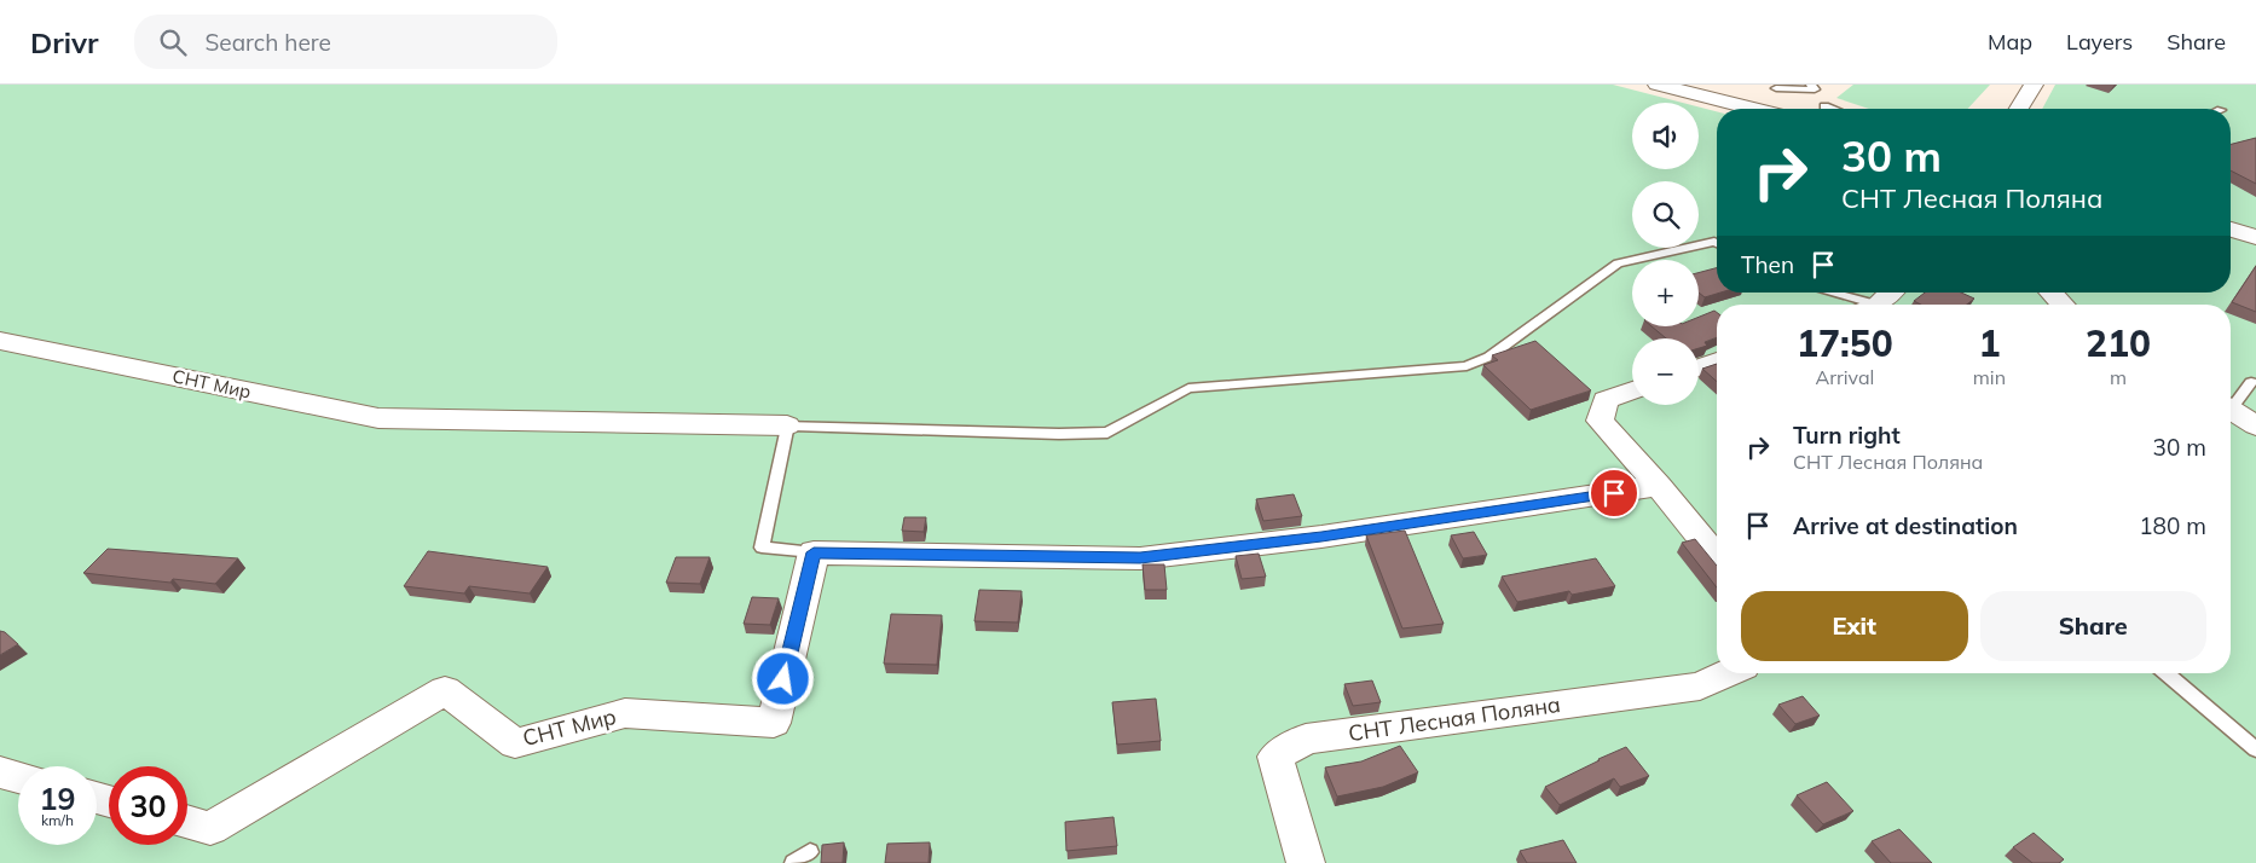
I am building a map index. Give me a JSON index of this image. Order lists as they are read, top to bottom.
{
  "streets": {
    "street": ["СНТ Мир", "СНТ Лесная Поляна"]
  },
  "page": {
    "header": "Drivr",
    "search": "Search here",
    "nav": ["Map", "Layers", "Share"],
    "map_buttons": ["+", "−"],
    "turn": ["30 m", "СНТ Лесная Поляна"],
    "then": "Then",
    "eta": [
      "17:50",
      "Arrival",
      "1",
      "min",
      "210",
      "m"
    ],
    "list": [
      {
        "name": "Turn right",
        "note": "СНТ Лесная Поляна",
        "value": "30 m"
      },
      {
        "name": "Arrive at destination",
        "value": "180 m"
      }
    ],
    "buttons": ["Exit", "Share"],
    "speed": "19 km/h",
    "limit": "30"
  }
}
